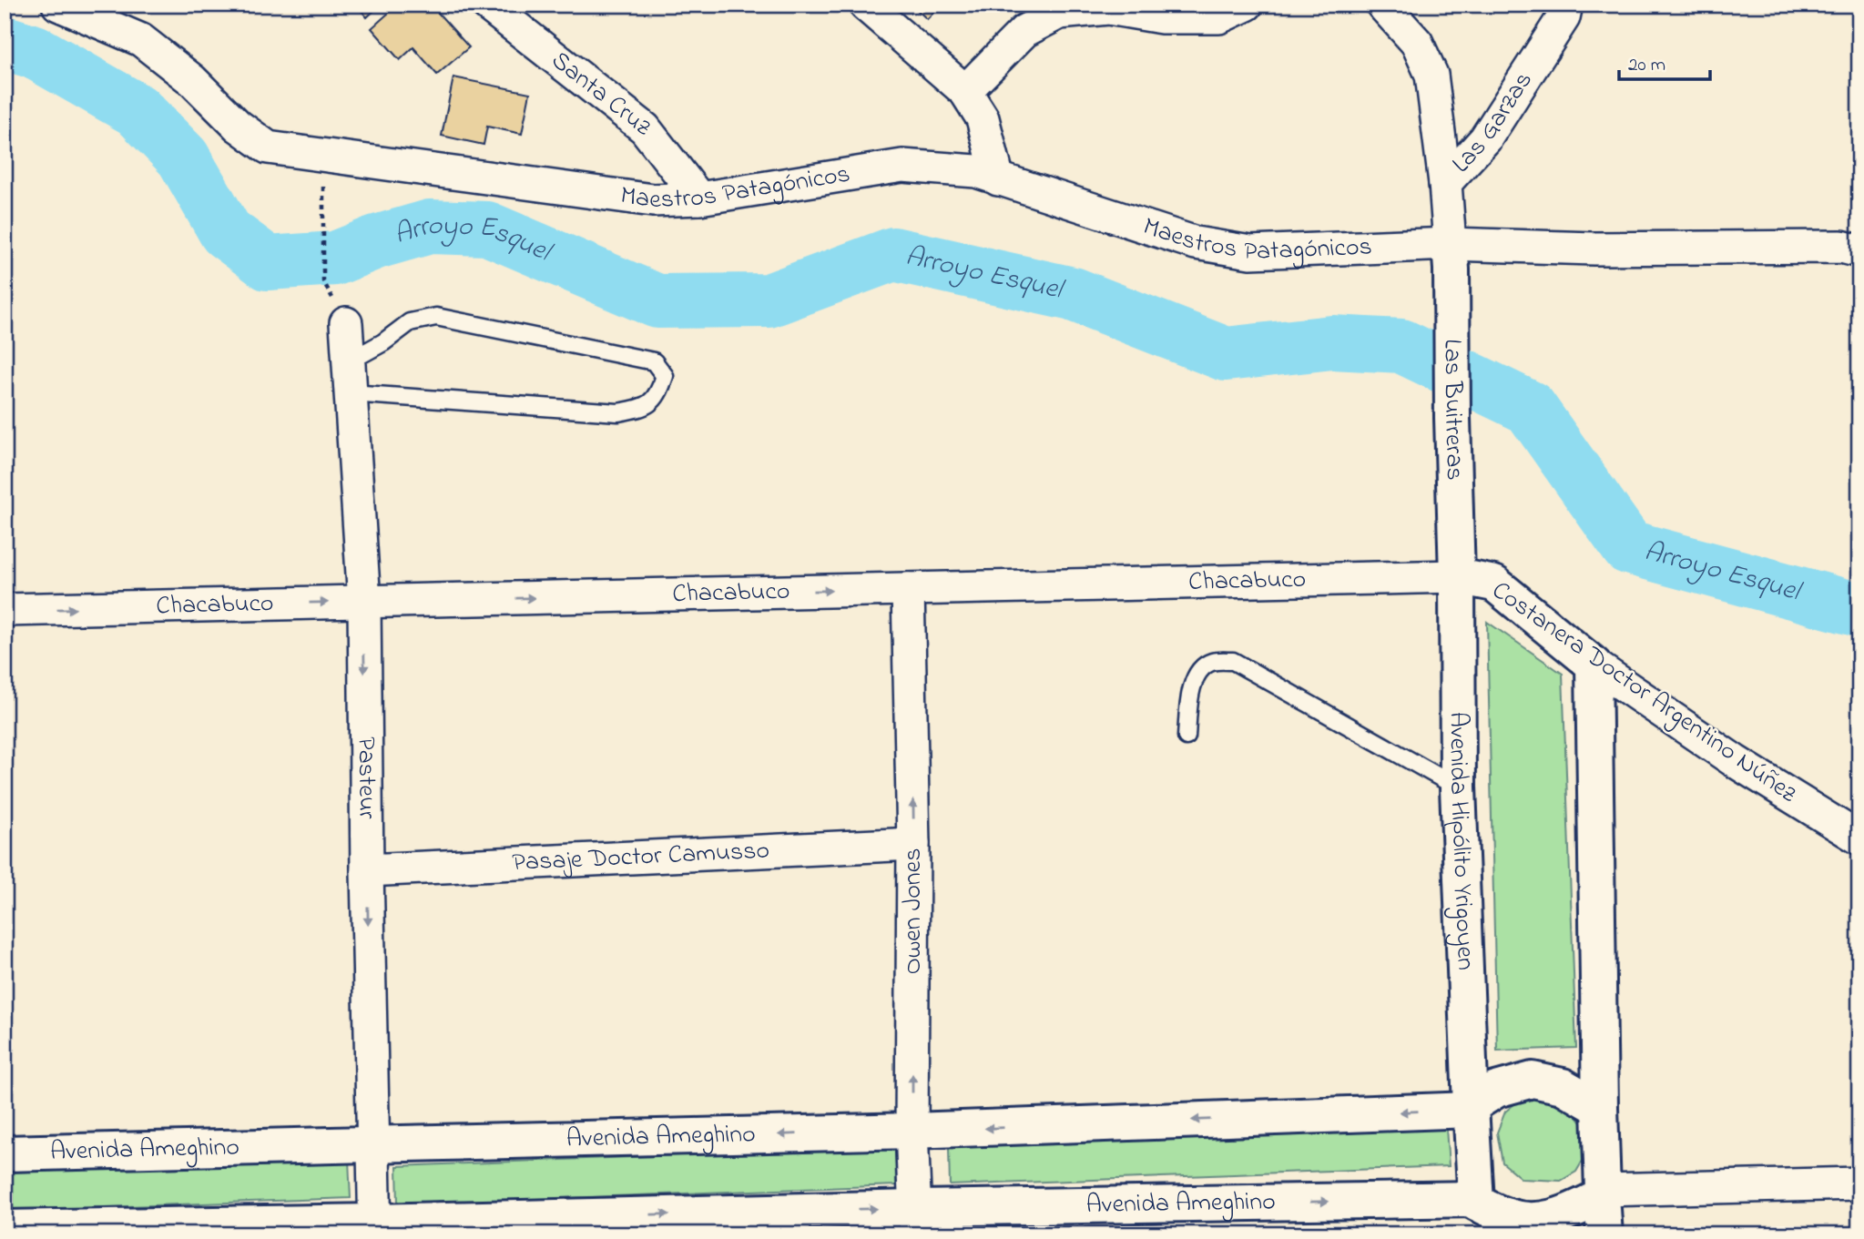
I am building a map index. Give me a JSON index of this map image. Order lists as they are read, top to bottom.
{
  "streets": {
    "main road": [
      "Las Buitreras",
      "Costanera Doctor Argentino Núñez",
      "Avenida Hipólito Yrigoyen",
      "Avenida Ameghino"
    ],
    "street": [
      "Santa Cruz",
      "Las Garzas",
      "Maestros Patagónicos",
      "Chacabuco",
      "Pasteur",
      "Pasaje Doctor Camusso",
      "Owen Jones"
    ]
  },
  "crossings": [
    ["Santa Cruz", "Maestros Patagónicos"],
    ["Las Garzas", "Maestros Patagónicos"],
    ["Las Garzas", "Las Buitreras"],
    ["Maestros Patagónicos", "Las Buitreras"],
    ["Las Buitreras", "Chacabuco"],
    ["Las Buitreras", "Costanera Doctor Argentino Núñez"],
    ["Las Buitreras", "Avenida Hipólito Yrigoyen"],
    ["Chacabuco", "Costanera Doctor Argentino Núñez"],
    ["Chacabuco", "Pasteur"],
    ["Chacabuco", "Avenida Hipólito Yrigoyen"],
    ["Chacabuco", "Owen Jones"],
    ["Costanera Doctor Argentino Núñez", "Avenida Hipólito Yrigoyen"],
    ["Pasteur", "Pasaje Doctor Camusso"],
    ["Pasteur", "Avenida Ameghino"],
    ["Avenida Hipólito Yrigoyen", "Avenida Ameghino"],
    ["Pasaje Doctor Camusso", "Owen Jones"],
    ["Owen Jones", "Avenida Ameghino"]
  ],
  "one_way": ["Chacabuco", "Pasteur", "Owen Jones"],
  "water": ["Arroyo Esquel"],
  "scale_bar": "20 m"
}
